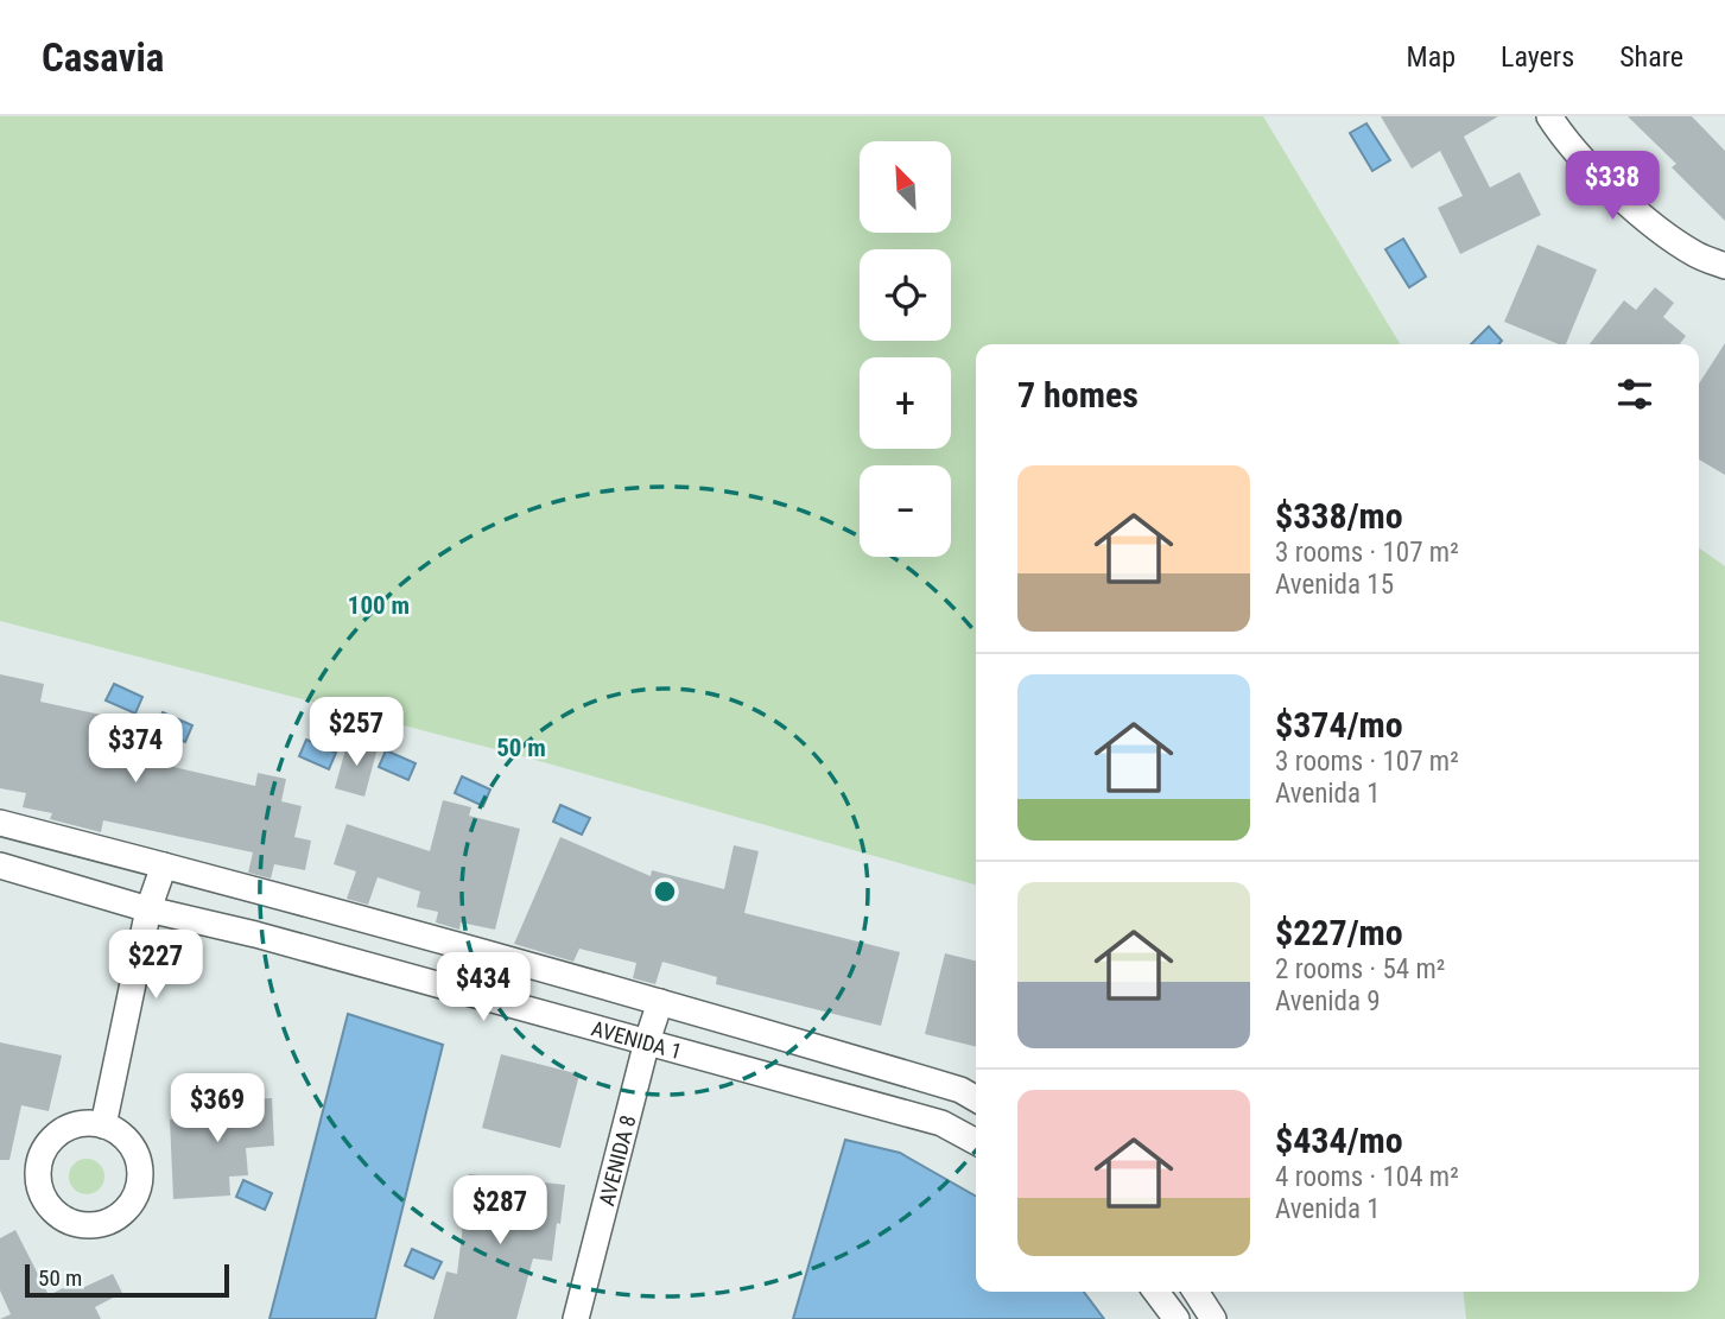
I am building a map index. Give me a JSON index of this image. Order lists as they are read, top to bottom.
{
  "streets": {
    "street": ["AVENIDA 1", "AVENIDA 8"]
  },
  "crossings": [
    ["AVENIDA 1", "AVENIDA 8"]
  ],
  "scale_bar": "50 m",
  "north": "top left",
  "page": {
    "header": "Casavia",
    "nav": ["Map", "Layers", "Share"],
    "map_buttons": ["+", "−"],
    "price": [
      "$338",
      "$257",
      "$374",
      "$227",
      "$434",
      "$369",
      "$287"
    ],
    "heading": "7 homes",
    "list": [
      {
        "name": "$338/mo",
        "note": "3 rooms · 107 m² · Avenida 15"
      },
      {
        "name": "$374/mo",
        "note": "3 rooms · 107 m² · Avenida 1"
      },
      {
        "name": "$227/mo",
        "note": "2 rooms · 54 m² · Avenida 9"
      },
      {
        "name": "$434/mo",
        "note": "4 rooms · 104 m² · Avenida 1"
      }
    ],
    "scale": "50 m"
  },
  "rings": ["100 m", "50 m"]
}
